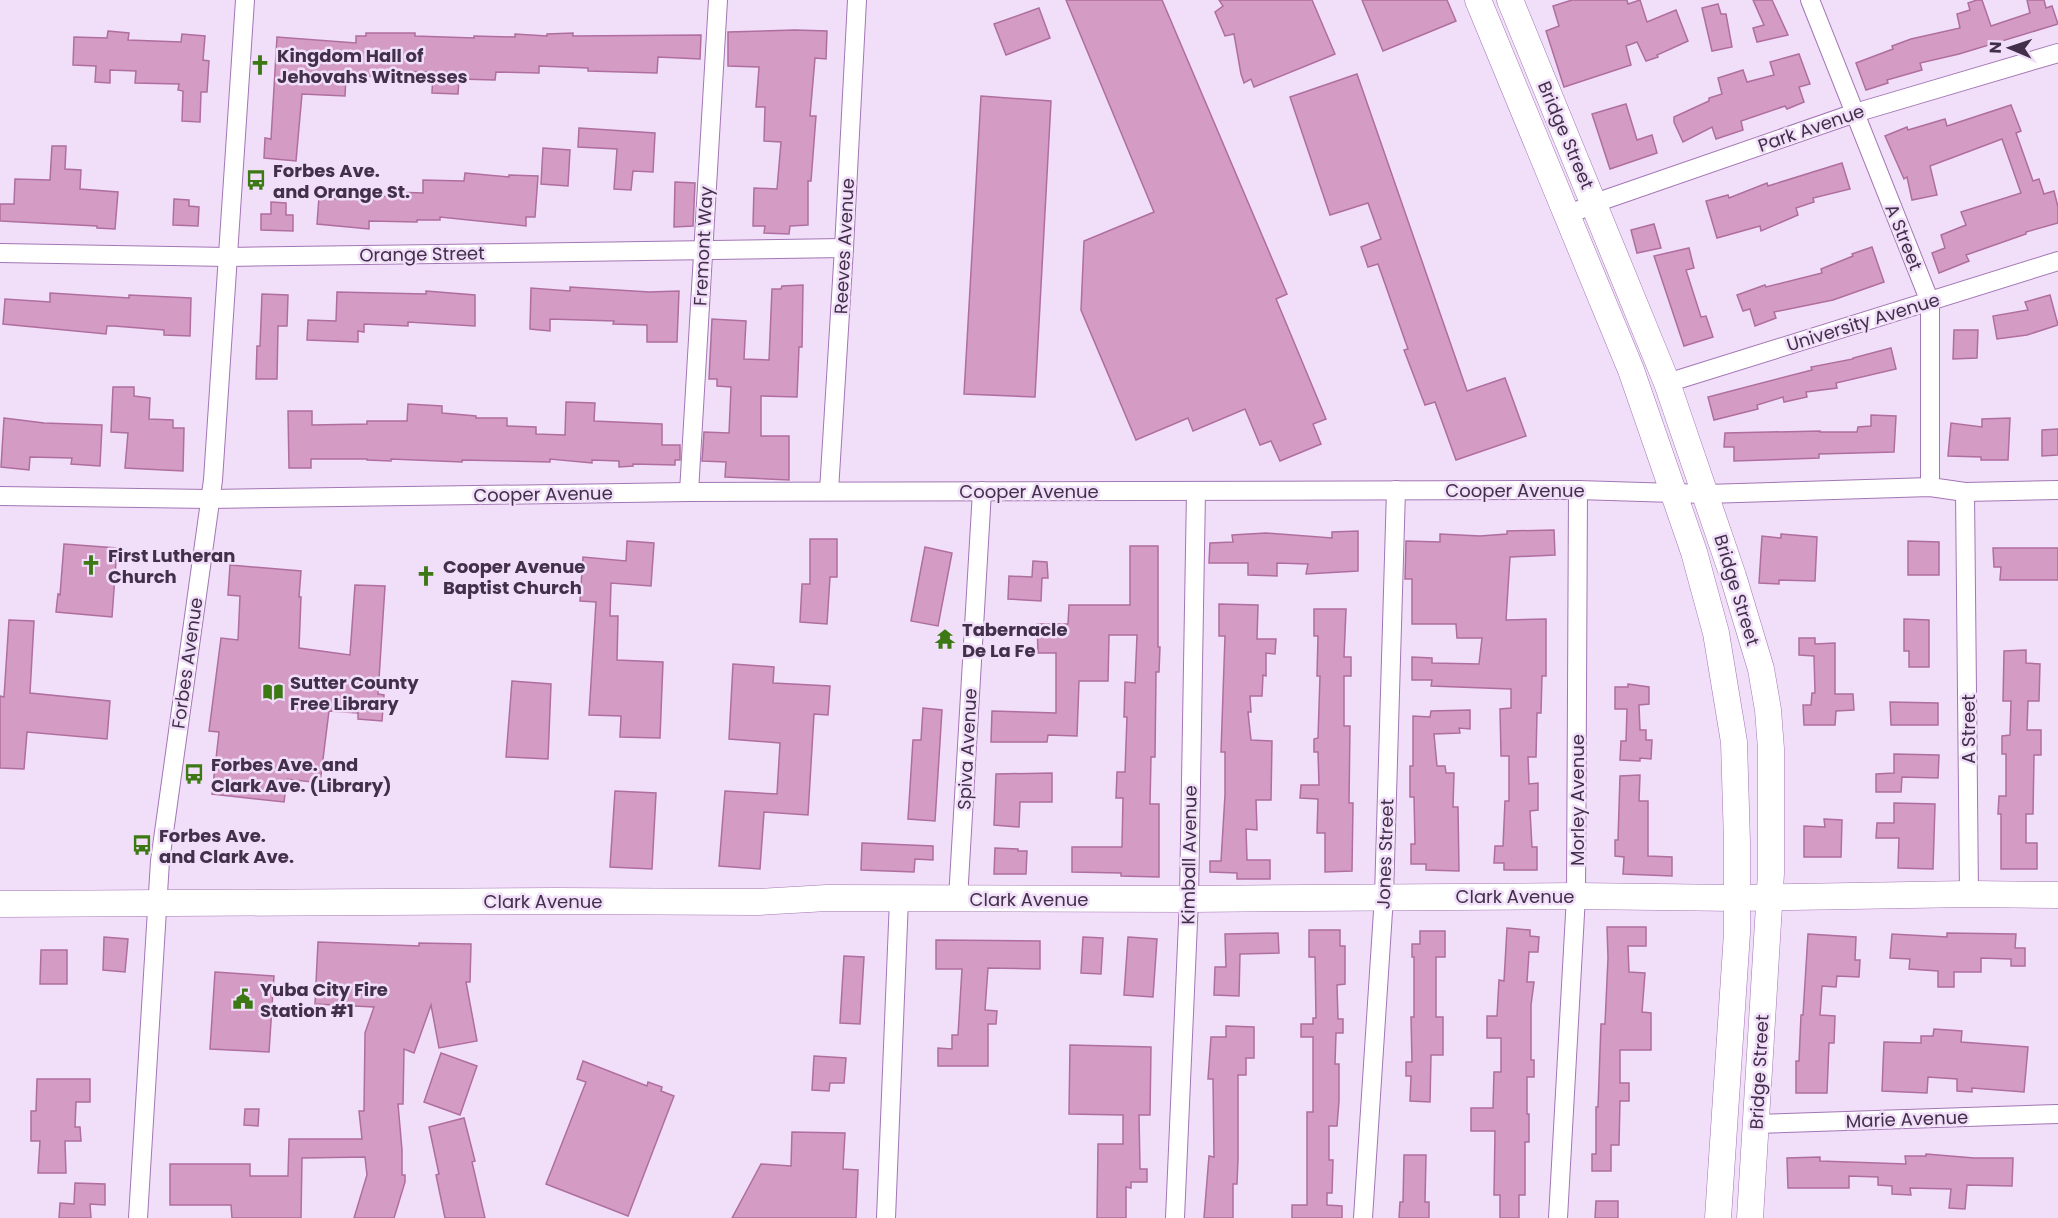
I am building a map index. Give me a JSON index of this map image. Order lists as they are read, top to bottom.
{
  "streets": {
    "main road": ["Bridge Street", "Clark Avenue"],
    "street": [
      "Park Avenue",
      "A Street",
      "Fremont Way",
      "Reeves Avenue",
      "Orange Street",
      "University Avenue",
      "Cooper Avenue",
      "Forbes Avenue",
      "Spiva Avenue",
      "Morley Avenue",
      "Jones Street",
      "Kimball Avenue",
      "Marie Avenue"
    ]
  },
  "crossings": [
    ["Park Avenue", "Bridge Street"],
    ["Park Avenue", "A Street"],
    ["Bridge Street", "University Avenue"],
    ["Bridge Street", "Cooper Avenue"],
    ["Bridge Street", "Clark Avenue"],
    ["Bridge Street", "Marie Avenue"],
    ["A Street", "University Avenue"],
    ["A Street", "Cooper Avenue"],
    ["A Street", "Clark Avenue"],
    ["Fremont Way", "Orange Street"],
    ["Fremont Way", "Cooper Avenue"],
    ["Reeves Avenue", "Orange Street"],
    ["Reeves Avenue", "Cooper Avenue"],
    ["Orange Street", "Forbes Avenue"],
    ["Cooper Avenue", "Forbes Avenue"],
    ["Cooper Avenue", "Spiva Avenue"],
    ["Cooper Avenue", "Morley Avenue"],
    ["Cooper Avenue", "Jones Street"],
    ["Cooper Avenue", "Kimball Avenue"],
    ["Forbes Avenue", "Clark Avenue"],
    ["Spiva Avenue", "Clark Avenue"],
    ["Morley Avenue", "Clark Avenue"],
    ["Jones Street", "Clark Avenue"],
    ["Kimball Avenue", "Clark Avenue"]
  ],
  "places": {
    "church": ["Kingdom Hall of Jehovahs Witnesses", "First Lutheran Church", "Cooper Avenue Baptist Church"],
    "bus stop": ["Forbes Ave. and Orange St.", "Forbes Ave. and Clark Ave. (Library)", "Forbes Ave. and Clark Ave."],
    "temple": ["Tabernacle De La Fe"],
    "library": ["Sutter County Free Library"],
    "public building": ["Yuba City Fire Station #1"]
  },
  "north": "left"
}
